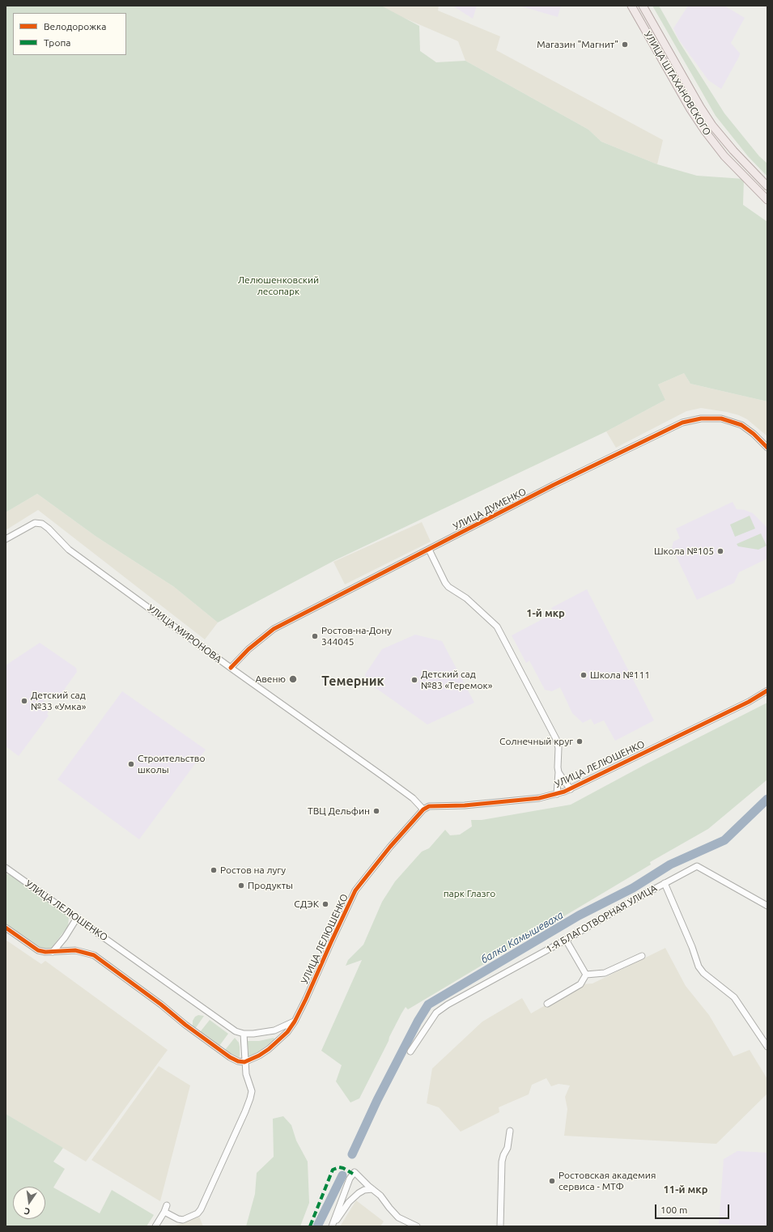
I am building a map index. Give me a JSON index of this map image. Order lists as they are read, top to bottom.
{
  "streets": {
    "main road": ["УЛИЦА ШТАХАНОВСКОГО"],
    "street": [
      "УЛИЦА ДУМЕНКО",
      "УЛИЦА МИРОНОВА",
      "УЛИЦА ЛЕЛЮШЕНКО",
      "1-Я БЛАГОТВОРНАЯ УЛИЦА"
    ]
  },
  "crossings": [
    ["УЛИЦА ДУМЕНКО", "УЛИЦА МИРОНОВА"],
    ["УЛИЦА МИРОНОВА", "УЛИЦА ЛЕЛЮШЕНКО"]
  ],
  "districts": ["1-й мкр", "Темерник", "11-й мкр"],
  "water": ["балка Камышеваха"],
  "parks": ["Лелюшенковский лесопарк", "парк Глазго"],
  "places": [
    "Магазин \"Магнит\"",
    "Школа №105",
    "Ростов-на-Дону 344045",
    "Школа №111",
    "Авеню",
    "Детский сад №83 «Теремок»",
    "Детский сад №33 «Умка»",
    "Солнечный круг",
    "Строительство школы",
    "ТВЦ Дельфин",
    "Ростов на лугу",
    "Продукты",
    "СДЭК",
    "Ростовская академия сервиса - МТФ"
  ],
  "legend": ["Велодорожка", "Тропа"],
  "scale_bar": "100 m",
  "north": "bottom"
}
